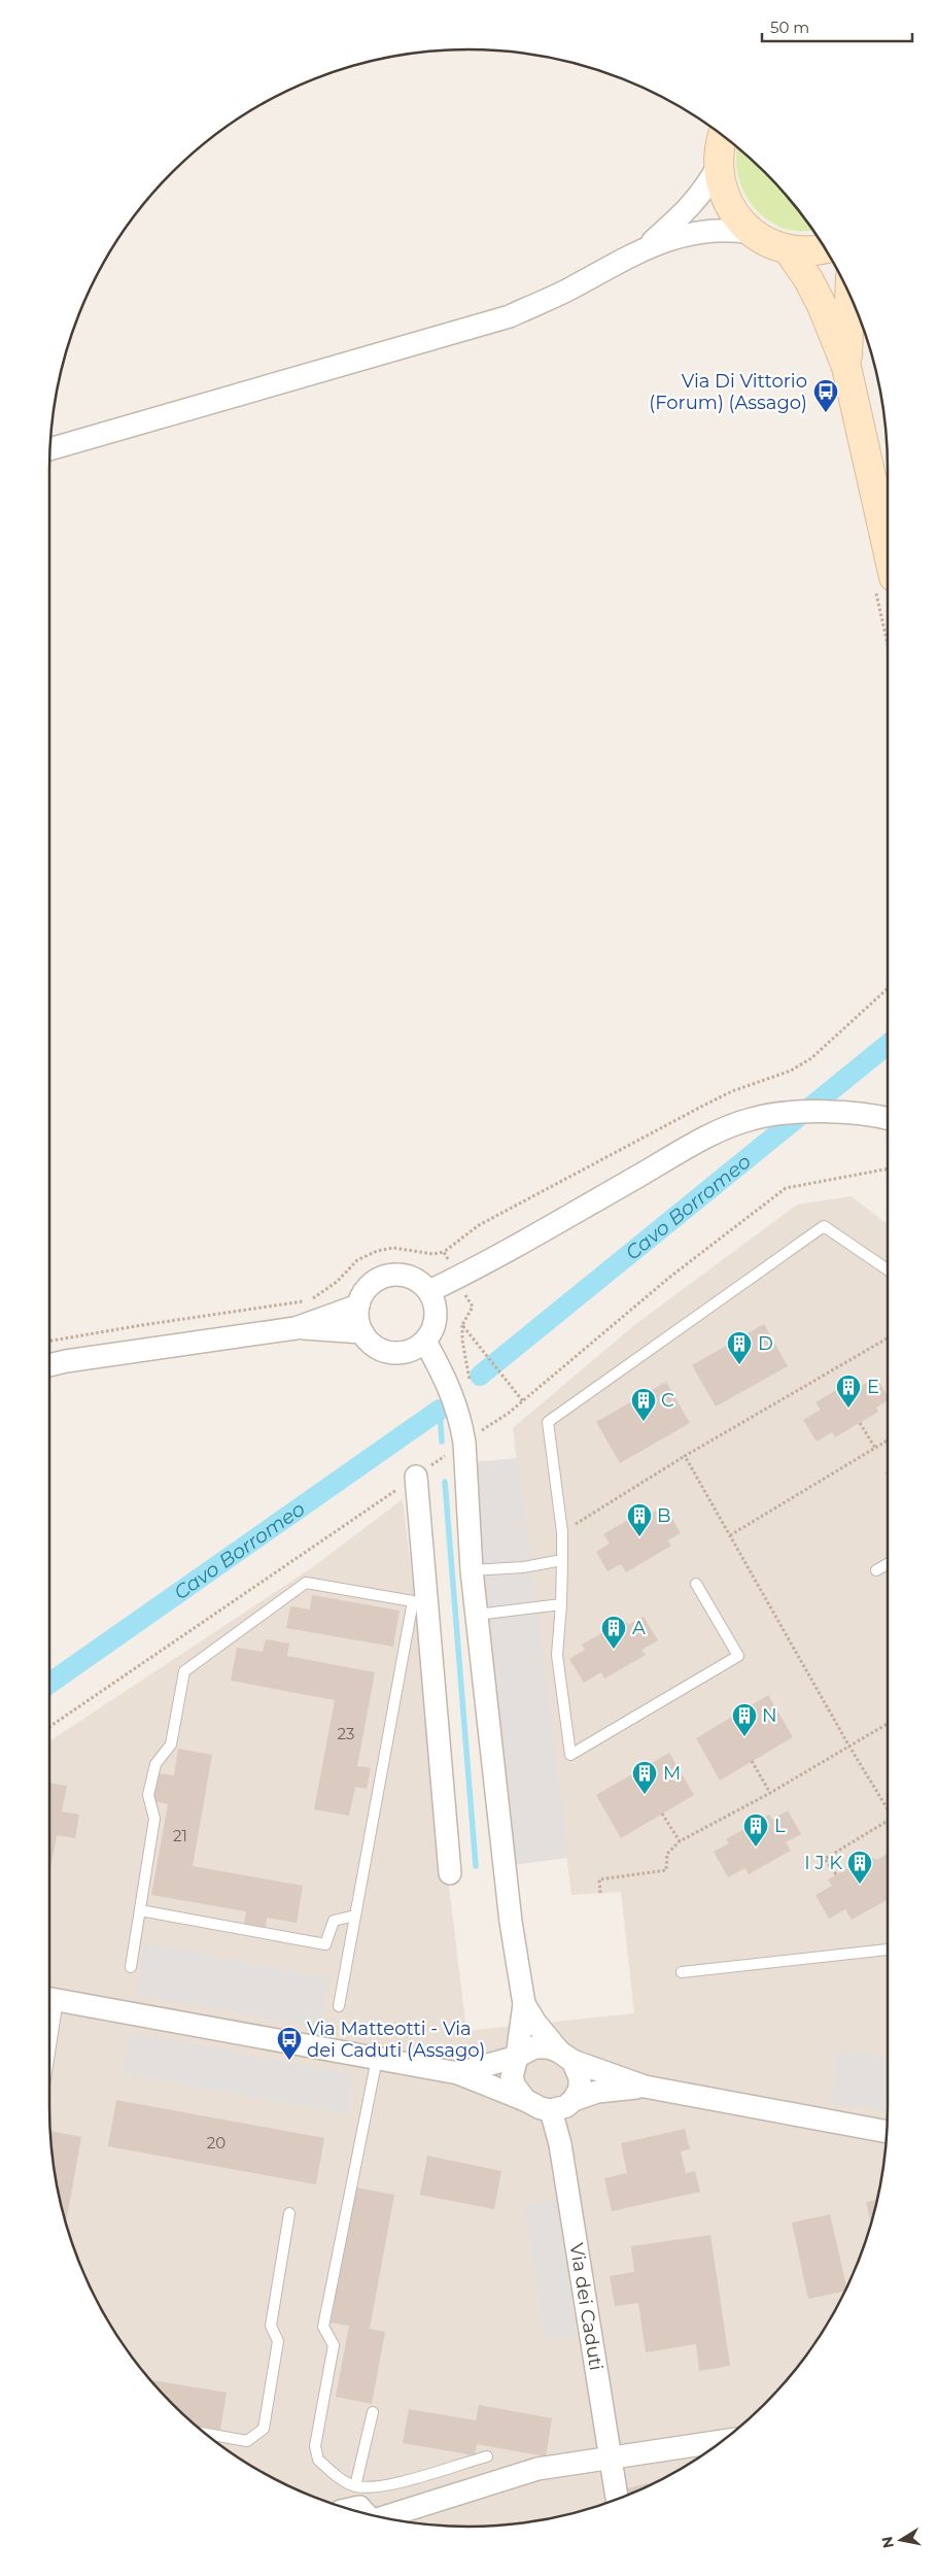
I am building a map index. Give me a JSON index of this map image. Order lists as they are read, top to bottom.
{
  "streets": {
    "street": ["Via dei Caduti"]
  },
  "water": ["Cavo Borromeo"],
  "places": {
    "bus stop": ["Via Di Vittorio (Forum) (Assago)", "Via Matteotti - Via dei Caduti (Assago)"],
    "building": [
      "D",
      "E",
      "C",
      "B",
      "A",
      "N",
      "M",
      "L",
      "I J K"
    ]
  },
  "house_numbers": ["23", "21", "20"],
  "scale_bar": "50 m",
  "north": "left"
}
